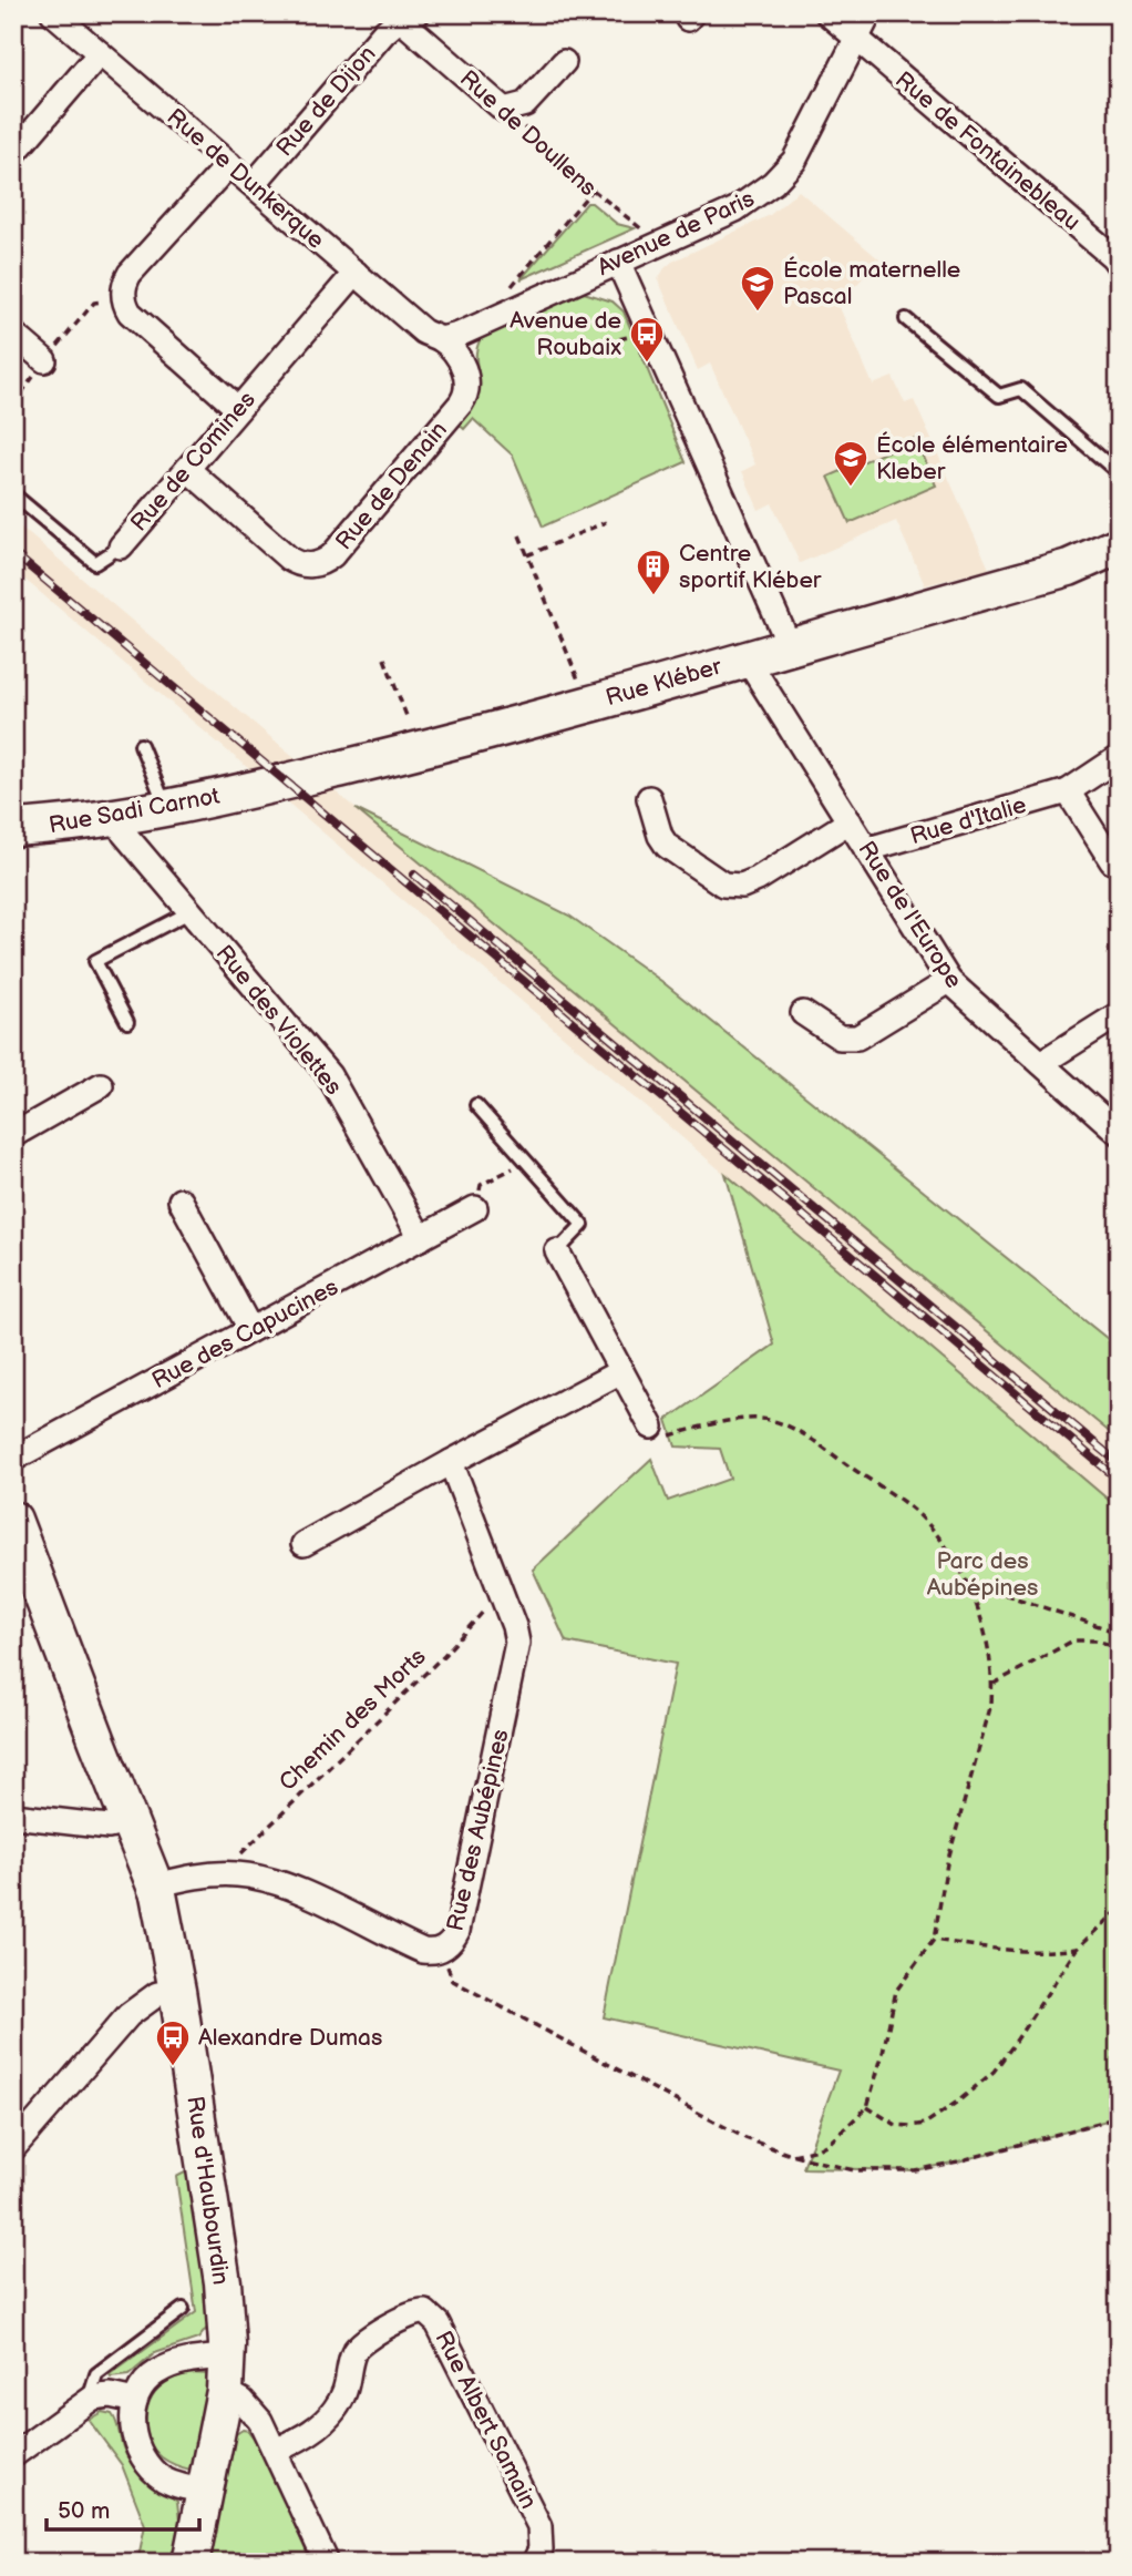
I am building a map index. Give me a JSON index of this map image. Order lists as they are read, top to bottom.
{
  "streets": {
    "street": [
      "Rue de Dijon",
      "Rue de Doullens",
      "Rue de Fontainebleau",
      "Rue de Dunkerque",
      "Avenue de Paris",
      "Rue de Comines",
      "Rue de Denain",
      "Rue Kléber",
      "Rue Sadi Carnot",
      "Rue d'Italie",
      "Rue de l'Europe",
      "Rue des Violettes",
      "Rue des Capucines",
      "Rue des Aubépines",
      "Rue d'Haubourdin",
      "Rue Albert Samain"
    ],
    "path": ["Chemin des Morts"]
  },
  "crossings": [
    ["Rue de Dijon", "Rue de Doullens"],
    ["Rue de Dijon", "Rue de Dunkerque"],
    ["Rue de Doullens", "Avenue de Paris"],
    ["Rue de Fontainebleau", "Avenue de Paris"],
    ["Rue de Dunkerque", "Avenue de Paris"],
    ["Rue de Dunkerque", "Rue de Comines"],
    ["Rue de Dunkerque", "Rue de Denain"],
    ["Avenue de Paris", "Rue de Denain"],
    ["Rue de Comines", "Rue de Denain"],
    ["Rue Kléber", "Rue Sadi Carnot"],
    ["Rue Kléber", "Rue de l'Europe"],
    ["Rue Sadi Carnot", "Rue des Violettes"],
    ["Rue d'Italie", "Rue de l'Europe"],
    ["Rue des Violettes", "Rue des Capucines"],
    ["Chemin des Morts", "Rue des Aubépines"],
    ["Rue des Aubépines", "Rue d'Haubourdin"]
  ],
  "parks": ["Parc des Aubépines"],
  "places": {
    "school or university": ["École maternelle Pascal", "École élémentaire Kleber"],
    "bus stop": ["Avenue de Roubaix", "Alexandre Dumas"],
    "building": ["Centre sportif Kléber"]
  },
  "scale_bar": "50 m"
}
